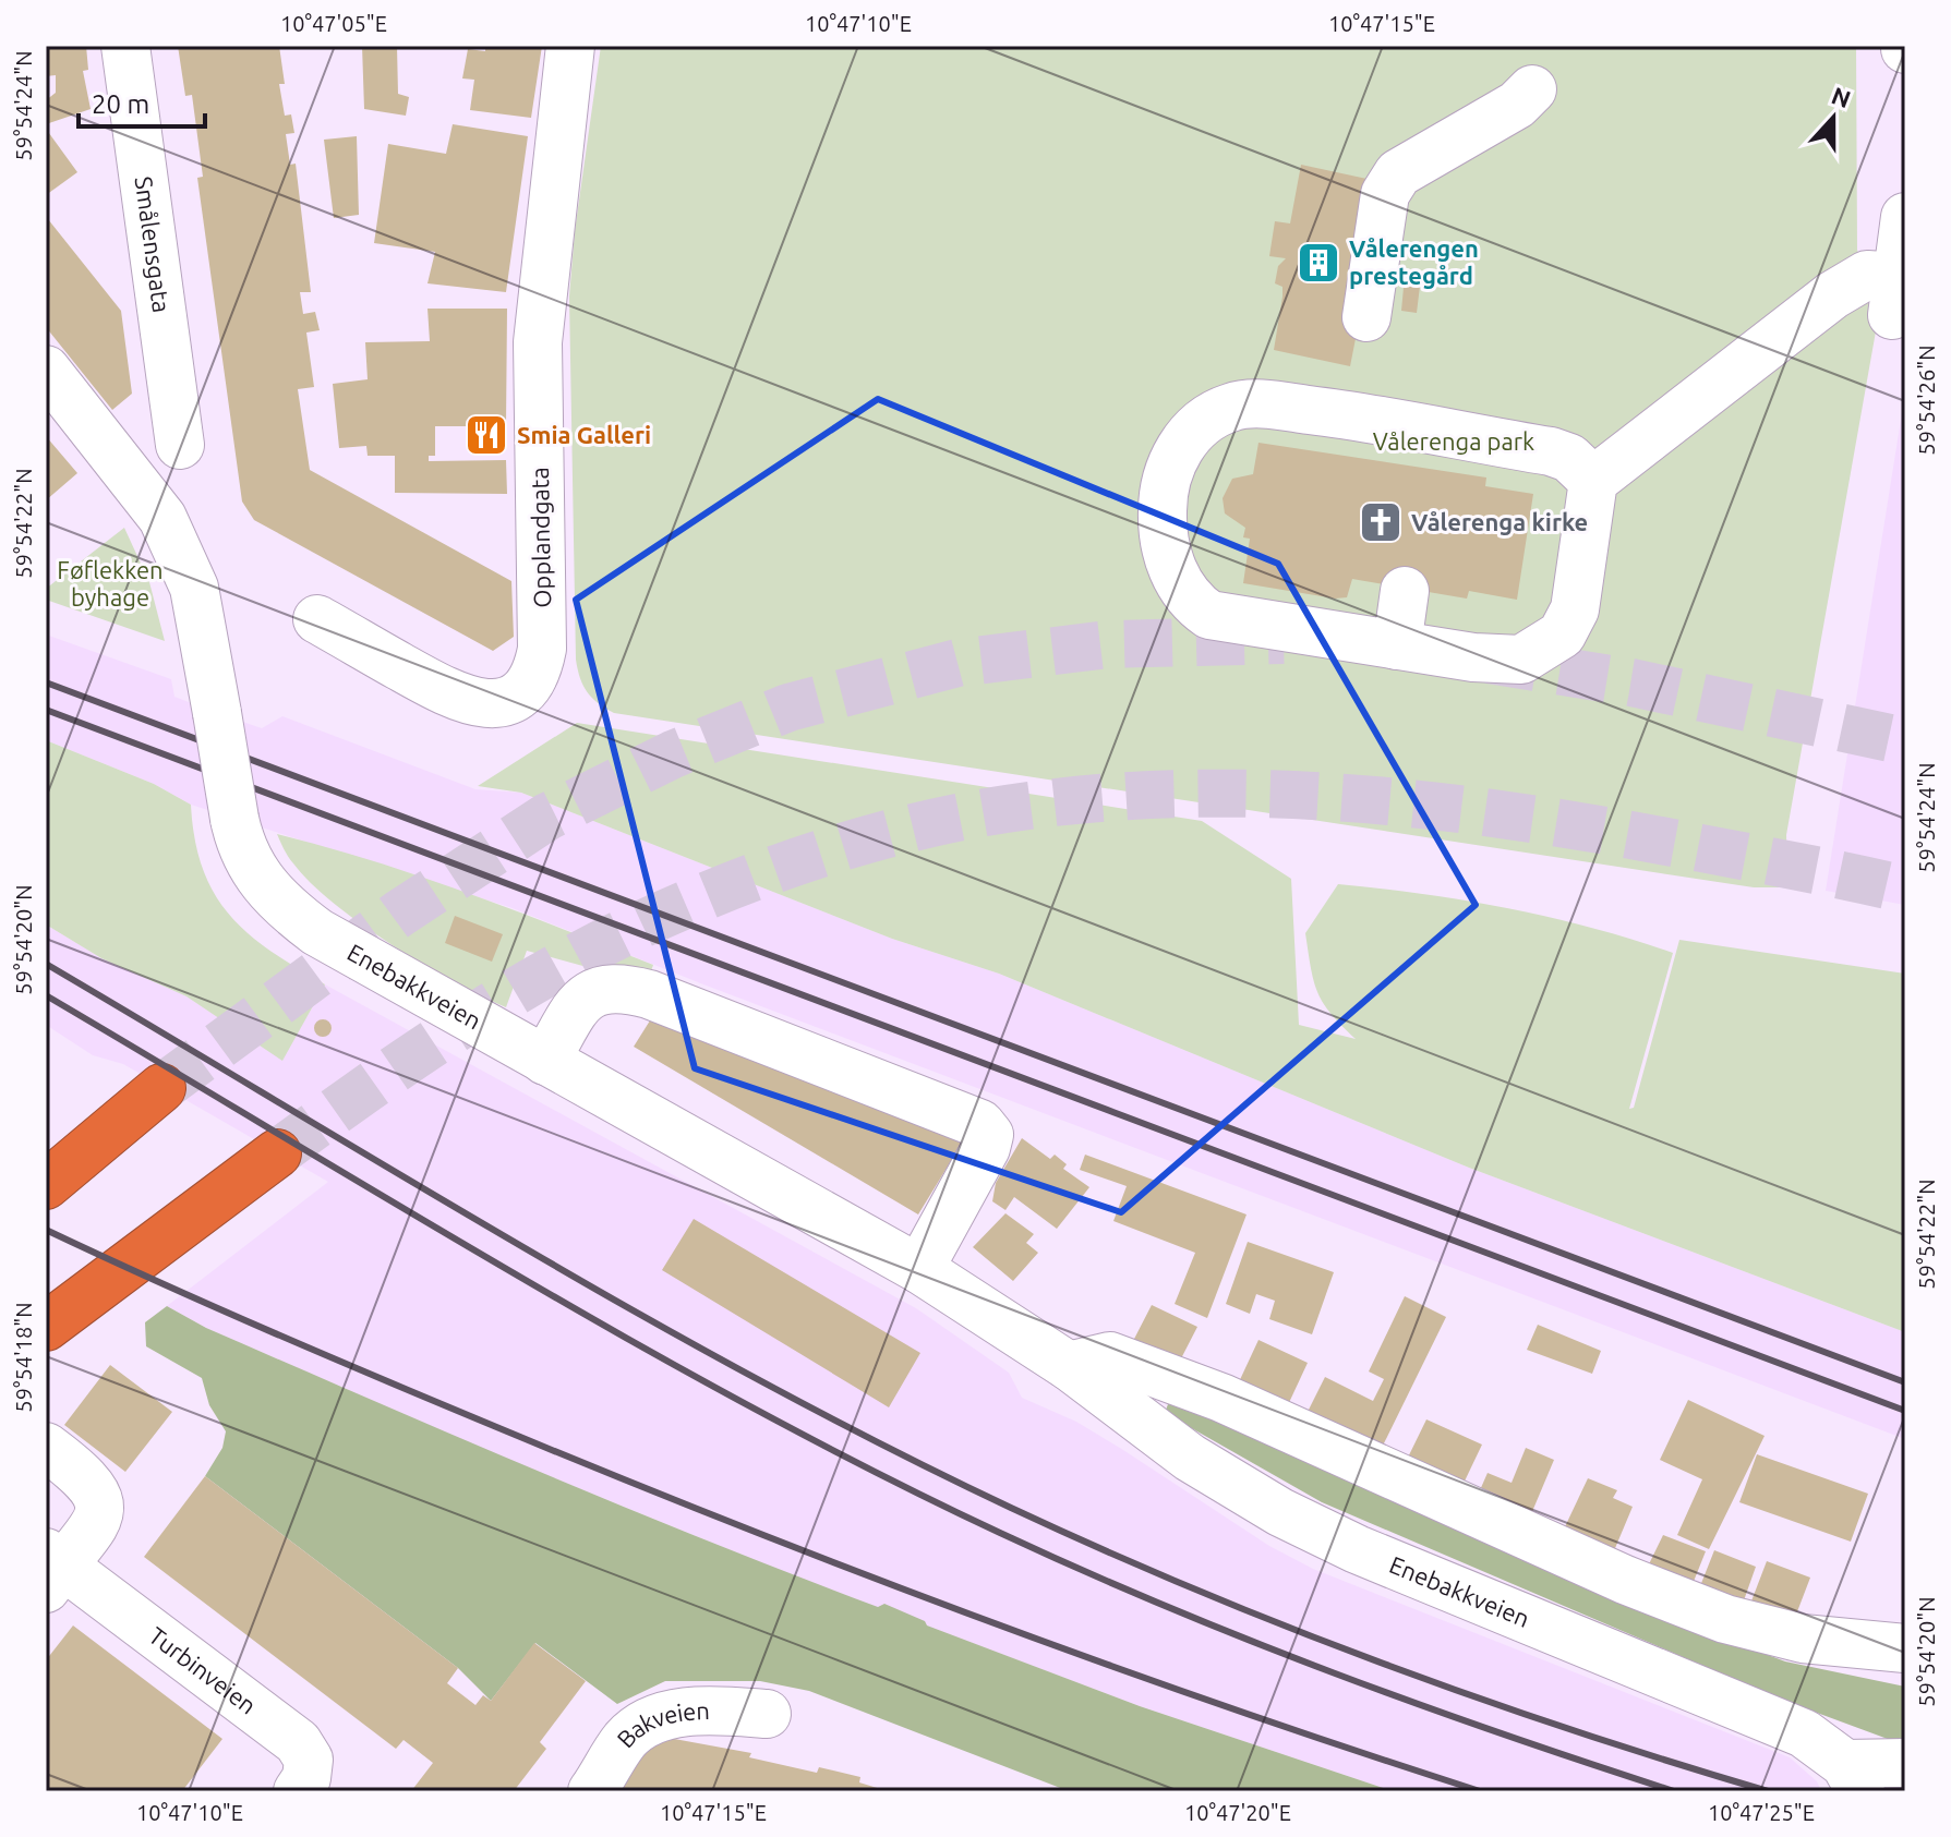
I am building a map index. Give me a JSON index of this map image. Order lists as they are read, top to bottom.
{
  "streets": {
    "street": [
      "Smålensgata",
      "Opplandgata",
      "Enebakkveien",
      "Turbinveien",
      "Bakveien"
    ]
  },
  "parks": ["Vålerenga park", "Føflekken byhage"],
  "places": {
    "building": ["Vålerengen prestegård"],
    "restaurant": ["Smia Galleri"],
    "church": ["Vålerenga kirke"]
  },
  "scale_bar": "20 m",
  "north": "top",
  "coordinates": [
    "10°47'05\"E",
    "10°47'10\"E",
    "10°47'15\"E",
    "59°54'24\"N",
    "59°54'26\"N",
    "59°54'22\"N",
    "59°54'20\"N",
    "59°54'18\"N",
    "10°47'20\"E",
    "10°47'25\"E"
  ]
}
